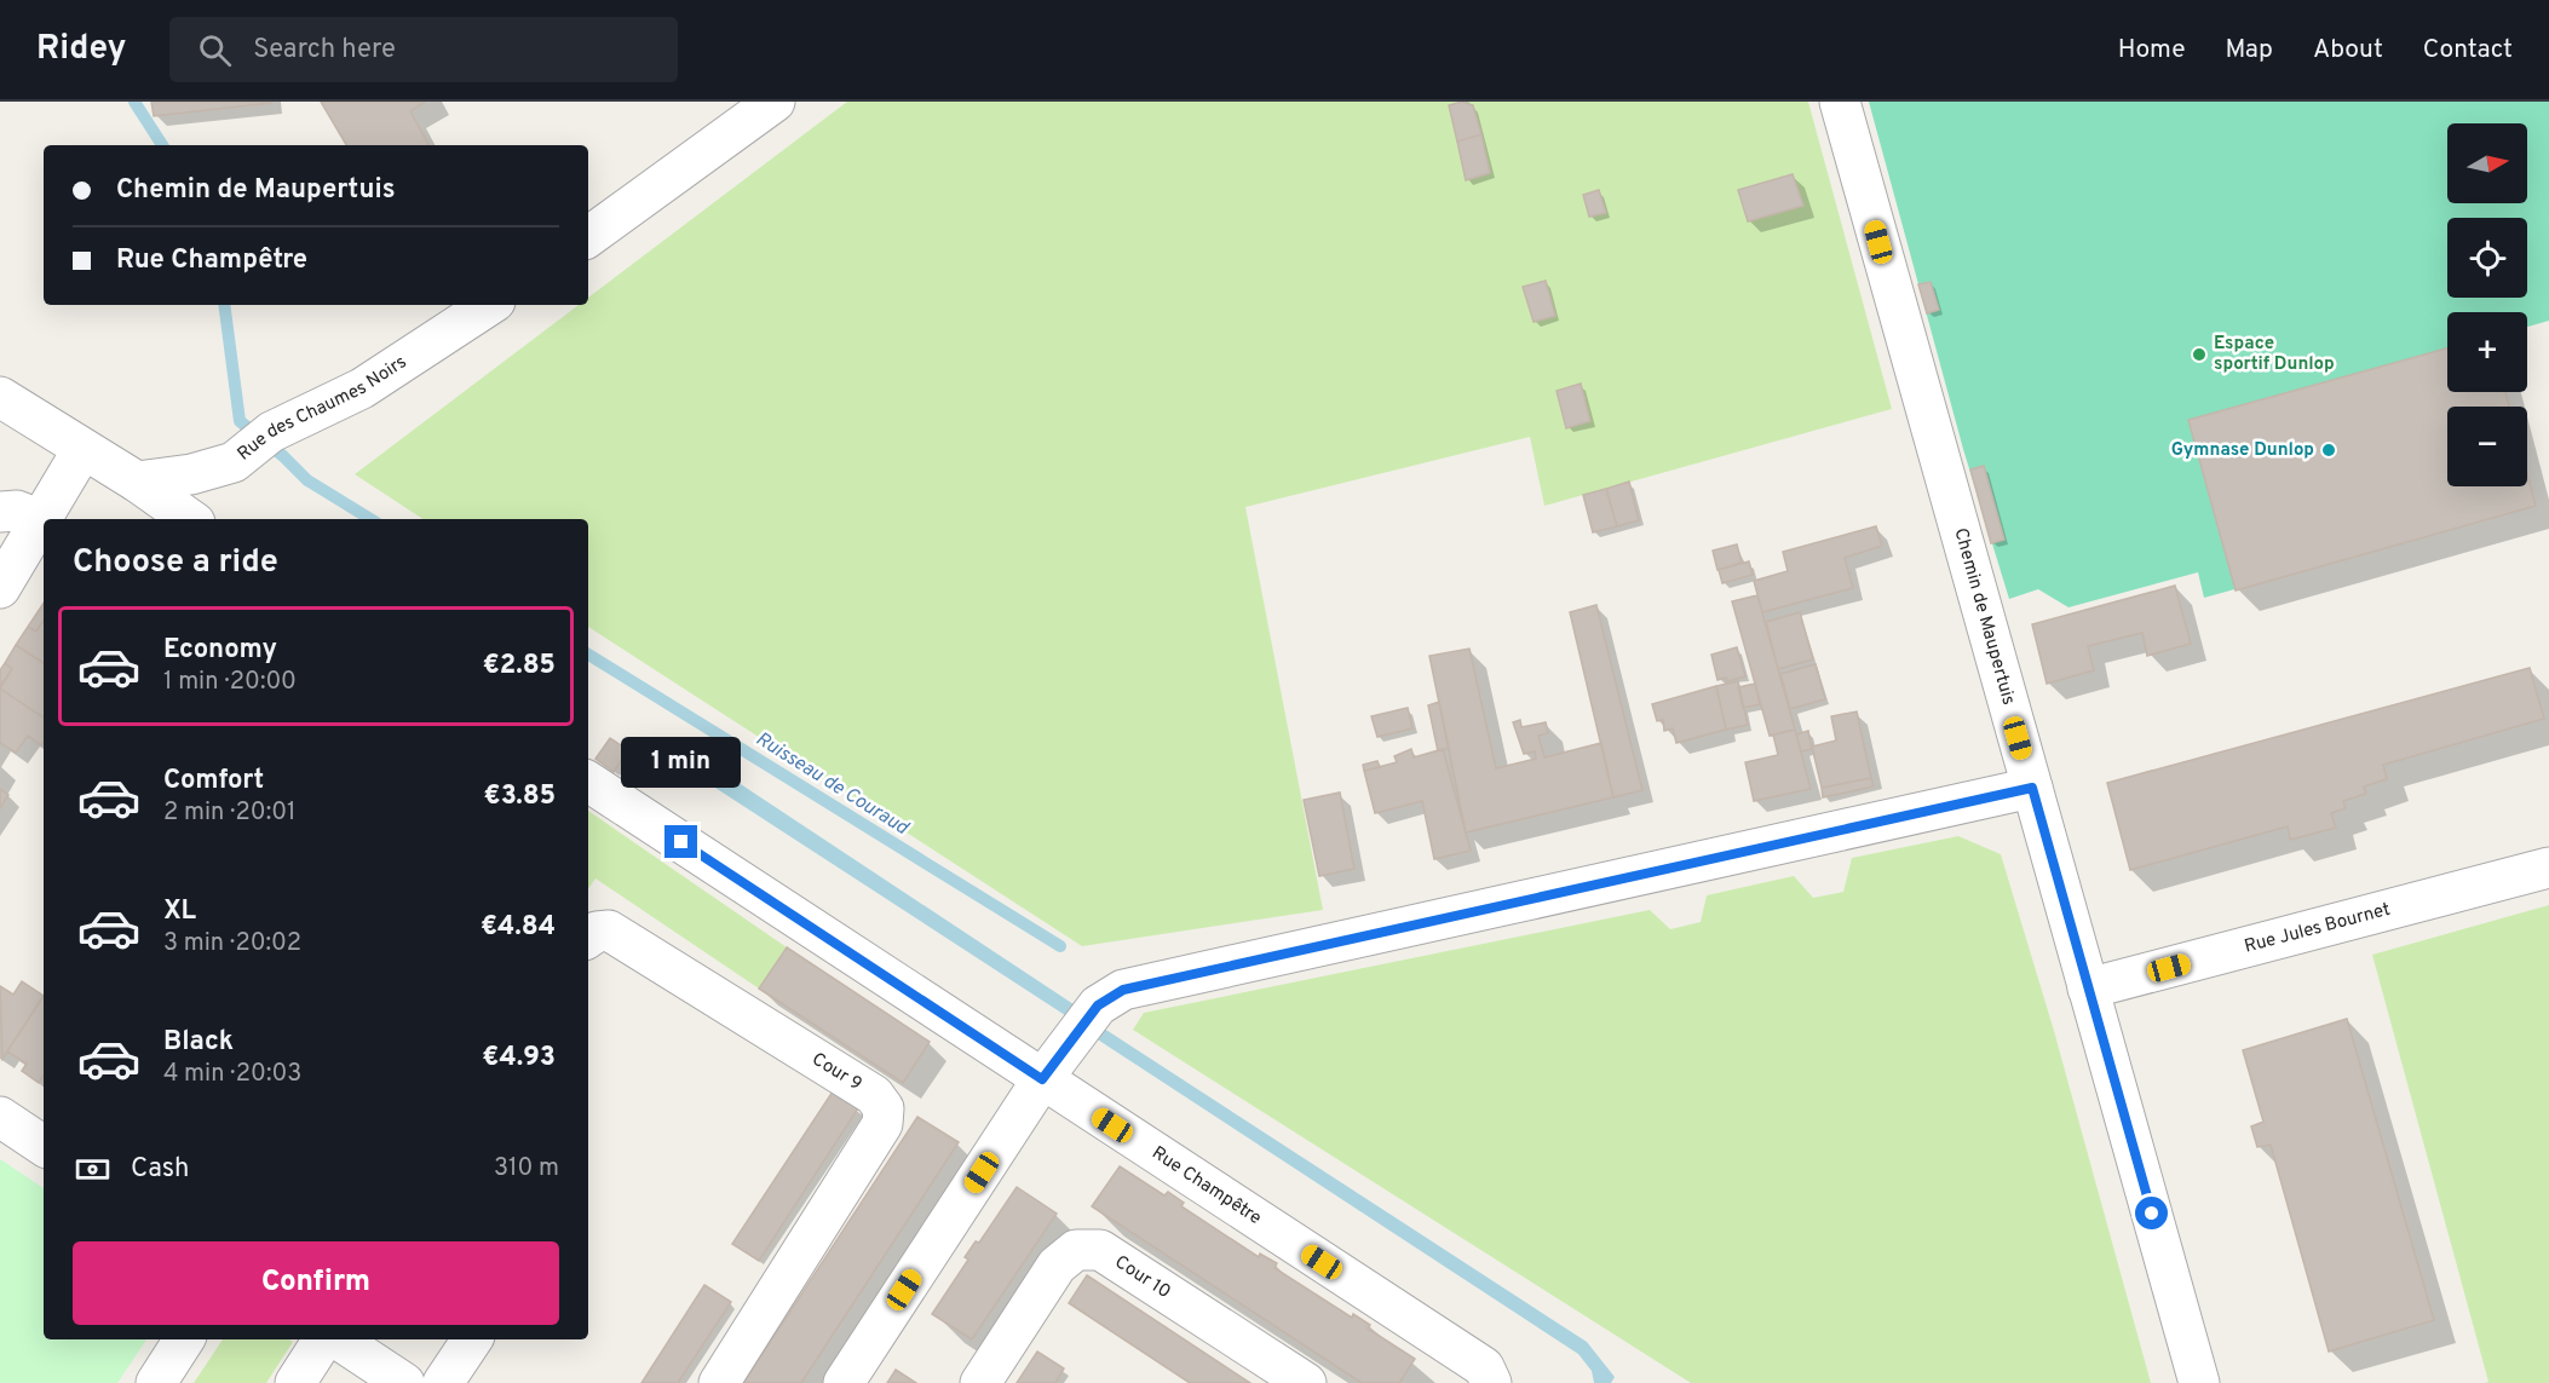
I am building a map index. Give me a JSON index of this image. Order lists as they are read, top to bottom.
{
  "streets": {
    "street": [
      "Rue des Chaumes Noirs",
      "Chemin de Maupertuis",
      "Rue Jules Bournet",
      "Cour 9",
      "Rue Champêtre",
      "Cour 10"
    ]
  },
  "crossings": [
    ["Chemin de Maupertuis", "Rue Jules Bournet"]
  ],
  "water": ["Ruisseau de Couraud"],
  "places": ["Espace sportif Dunlop", "Gymnase Dunlop"],
  "north": "right",
  "page": {
    "header": "Ridey",
    "search": "Search here",
    "nav": [
      "Home",
      "Map",
      "About",
      "Contact"
    ],
    "map_buttons": ["+", "−"],
    "banner": ["Chemin de Maupertuis", "Rue Champêtre"],
    "heading": "Choose a ride",
    "list": [
      {
        "name": "Economy",
        "note": "1 min · 20:00",
        "value": "€2.85"
      },
      {
        "name": "Comfort",
        "note": "2 min · 20:01",
        "value": "€3.85"
      },
      {
        "name": "XL",
        "note": "3 min · 20:02",
        "value": "€4.84"
      },
      {
        "name": "Black",
        "note": "4 min · 20:03",
        "value": "€4.93"
      }
    ],
    "bubble": "1 min",
    "pay": ["Cash", "310 m"],
    "buttons": "Confirm"
  }
}
